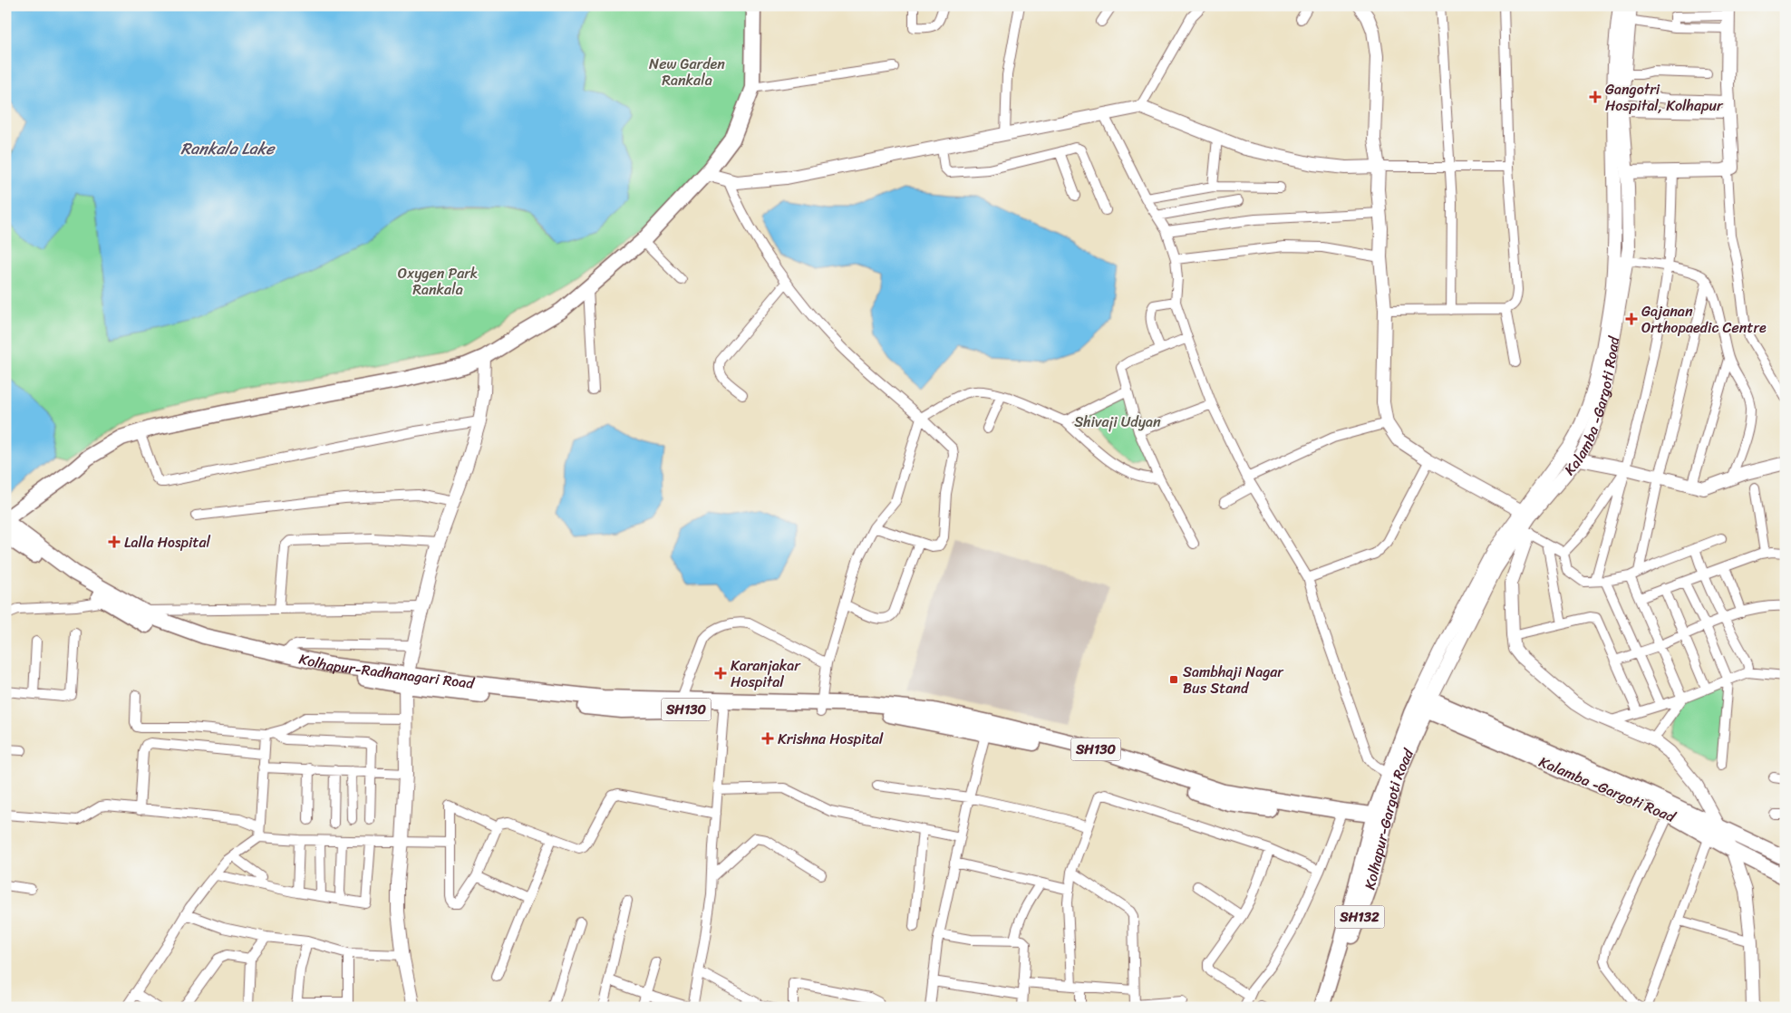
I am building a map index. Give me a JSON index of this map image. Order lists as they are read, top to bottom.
{
  "streets": {
    "main road": [
      "Kalamba -Gargoti Road",
      "Kolhapur-Radhanagari Road",
      "SH130",
      "Kolhapur-Gargoti Road",
      "SH132"
    ]
  },
  "crossings": [
    ["Kalamba -Gargoti Road", "SH130"],
    ["Kalamba -Gargoti Road", "Kolhapur-Gargoti Road"],
    ["Kolhapur-Radhanagari Road", "SH130"],
    ["SH130", "Kolhapur-Gargoti Road"]
  ],
  "water": ["Rankala Lake"],
  "parks": ["New Garden Rankala", "Oxygen Park Rankala", "Shivaji Udyan"],
  "places": {
    "health": [
      "Gangotri Hospital, Kolhapur",
      "Gajanan Orthopaedic Centre",
      "Lalla Hospital",
      "Karanjakar Hospital",
      "Krishna Hospital"
    ],
    "transit": ["Sambhaji Nagar Bus Stand"]
  }
}
